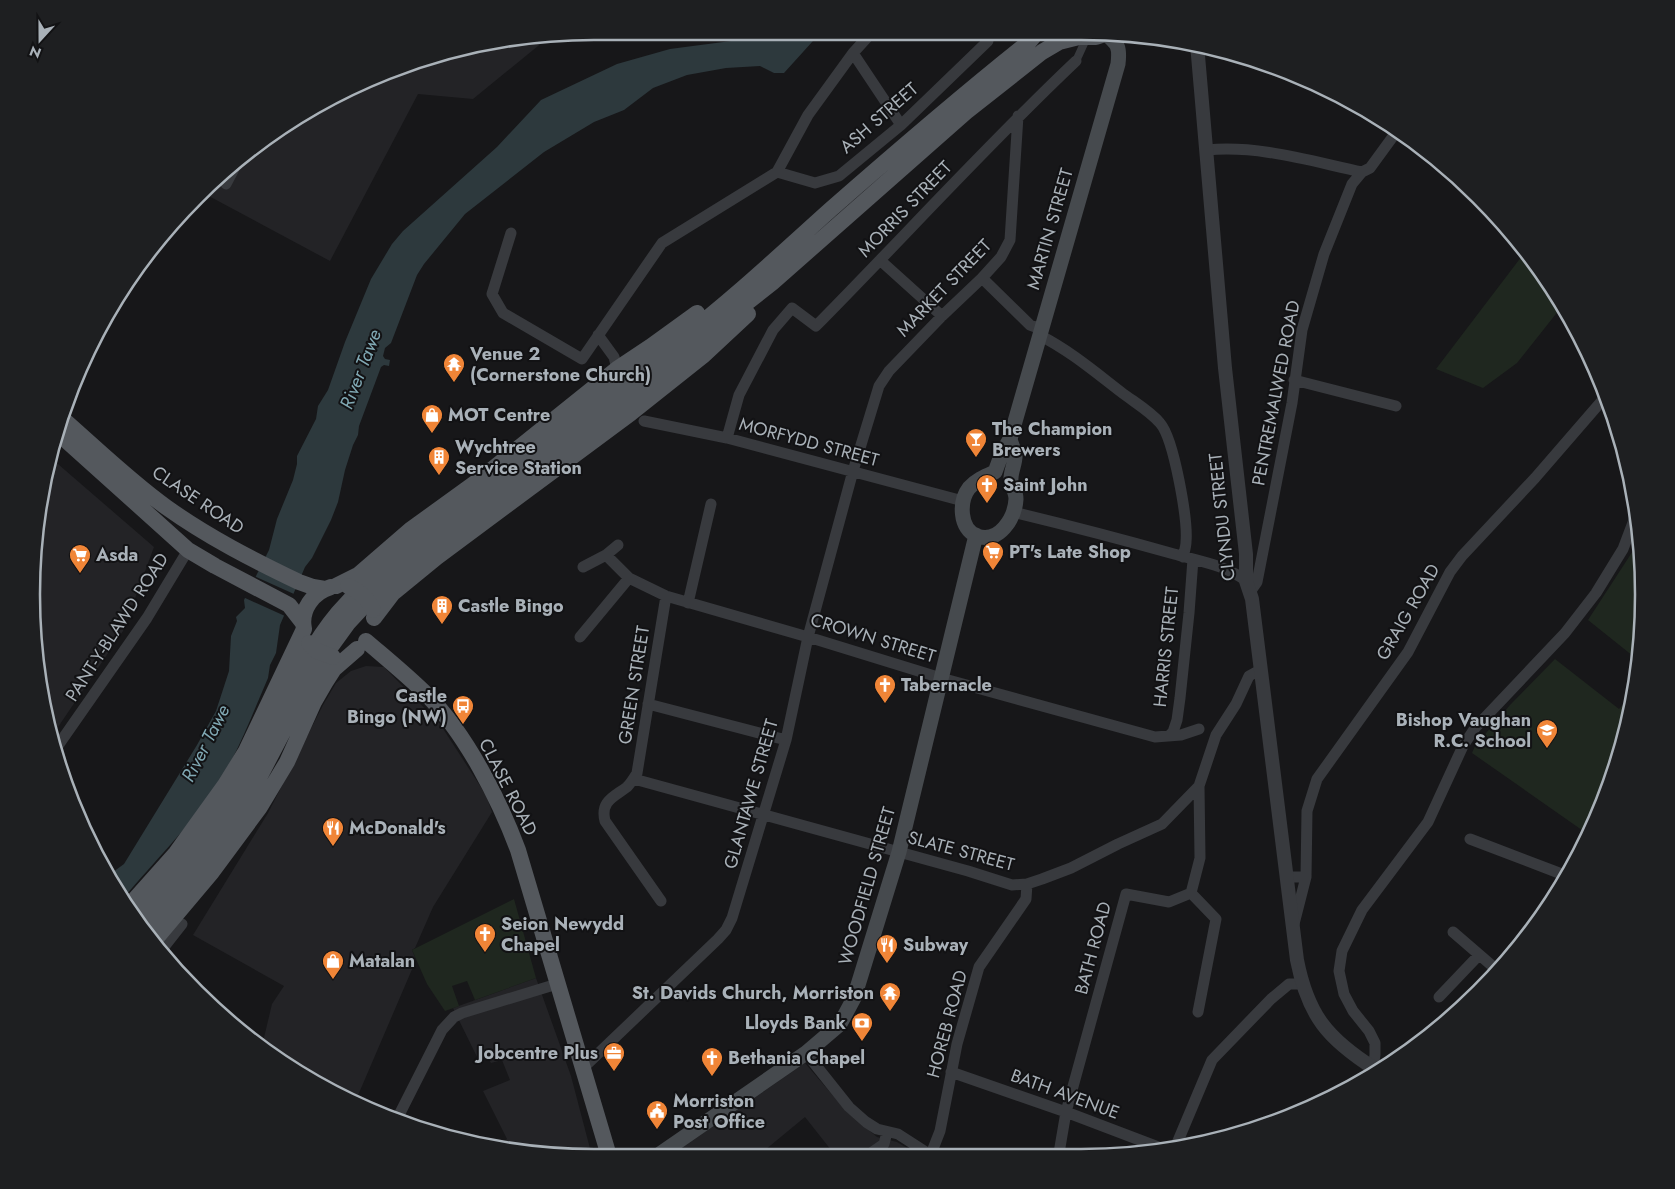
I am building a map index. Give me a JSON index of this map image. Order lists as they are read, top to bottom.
{
  "streets": {
    "main road": ["MARTIN STREET", "CLASE ROAD", "WOODFIELD STREET"],
    "street": [
      "ASH STREET",
      "MORRIS STREET",
      "MARKET STREET",
      "PENTREMALWED ROAD",
      "MORFYDD STREET",
      "CLYNDU STREET",
      "GRAIG ROAD",
      "PANT-Y-BLAWD ROAD",
      "CROWN STREET",
      "HARRIS STREET",
      "GREEN STREET",
      "GLANTAWE STREET",
      "SLATE STREET",
      "BATH ROAD",
      "HOREB ROAD",
      "BATH AVENUE"
    ]
  },
  "crossings": [
    ["MORRIS STREET", "MARKET STREET"],
    ["MORRIS STREET", "MORFYDD STREET"],
    ["MARTIN STREET", "HARRIS STREET"],
    ["MARKET STREET", "MORFYDD STREET"],
    ["MARKET STREET", "HARRIS STREET"],
    ["MARKET STREET", "GLANTAWE STREET"],
    ["PENTREMALWED ROAD", "CLYNDU STREET"],
    ["MORFYDD STREET", "GLANTAWE STREET"],
    ["MORFYDD STREET", "WOODFIELD STREET"],
    ["CLASE ROAD", "PANT-Y-BLAWD ROAD"],
    ["CLASE ROAD", "GLANTAWE STREET"],
    ["CLYNDU STREET", "GRAIG ROAD"],
    ["CROWN STREET", "HARRIS STREET"],
    ["CROWN STREET", "GREEN STREET"],
    ["CROWN STREET", "GLANTAWE STREET"],
    ["CROWN STREET", "WOODFIELD STREET"],
    ["GREEN STREET", "SLATE STREET"],
    ["GLANTAWE STREET", "SLATE STREET"],
    ["SLATE STREET", "WOODFIELD STREET"],
    ["SLATE STREET", "HOREB ROAD"],
    ["BATH ROAD", "BATH AVENUE"],
    ["HOREB ROAD", "BATH AVENUE"]
  ],
  "water": ["River Tawe"],
  "places": {
    "temple": ["Venue 2 (Cornerstone Church)", "St. Davids Church, Morriston"],
    "shop": ["MOT Centre", "Matalan"],
    "bar": ["The Champion Brewers"],
    "building": ["Wychtree Service Station", "Castle Bingo"],
    "church": [
      "Saint John",
      "Tabernacle",
      "Seion Newydd Chapel",
      "Bethania Chapel"
    ],
    "supermarket": ["PT's Late Shop", "Asda"],
    "bus stop": ["Castle Bingo (NW)"],
    "school or university": ["Bishop Vaughan R.C. School"],
    "restaurant": ["McDonald's", "Subway"],
    "bank": ["Lloyds Bank"],
    "office": ["Jobcentre Plus"],
    "public building": ["Morriston Post Office"]
  },
  "north": "bottom"
}
